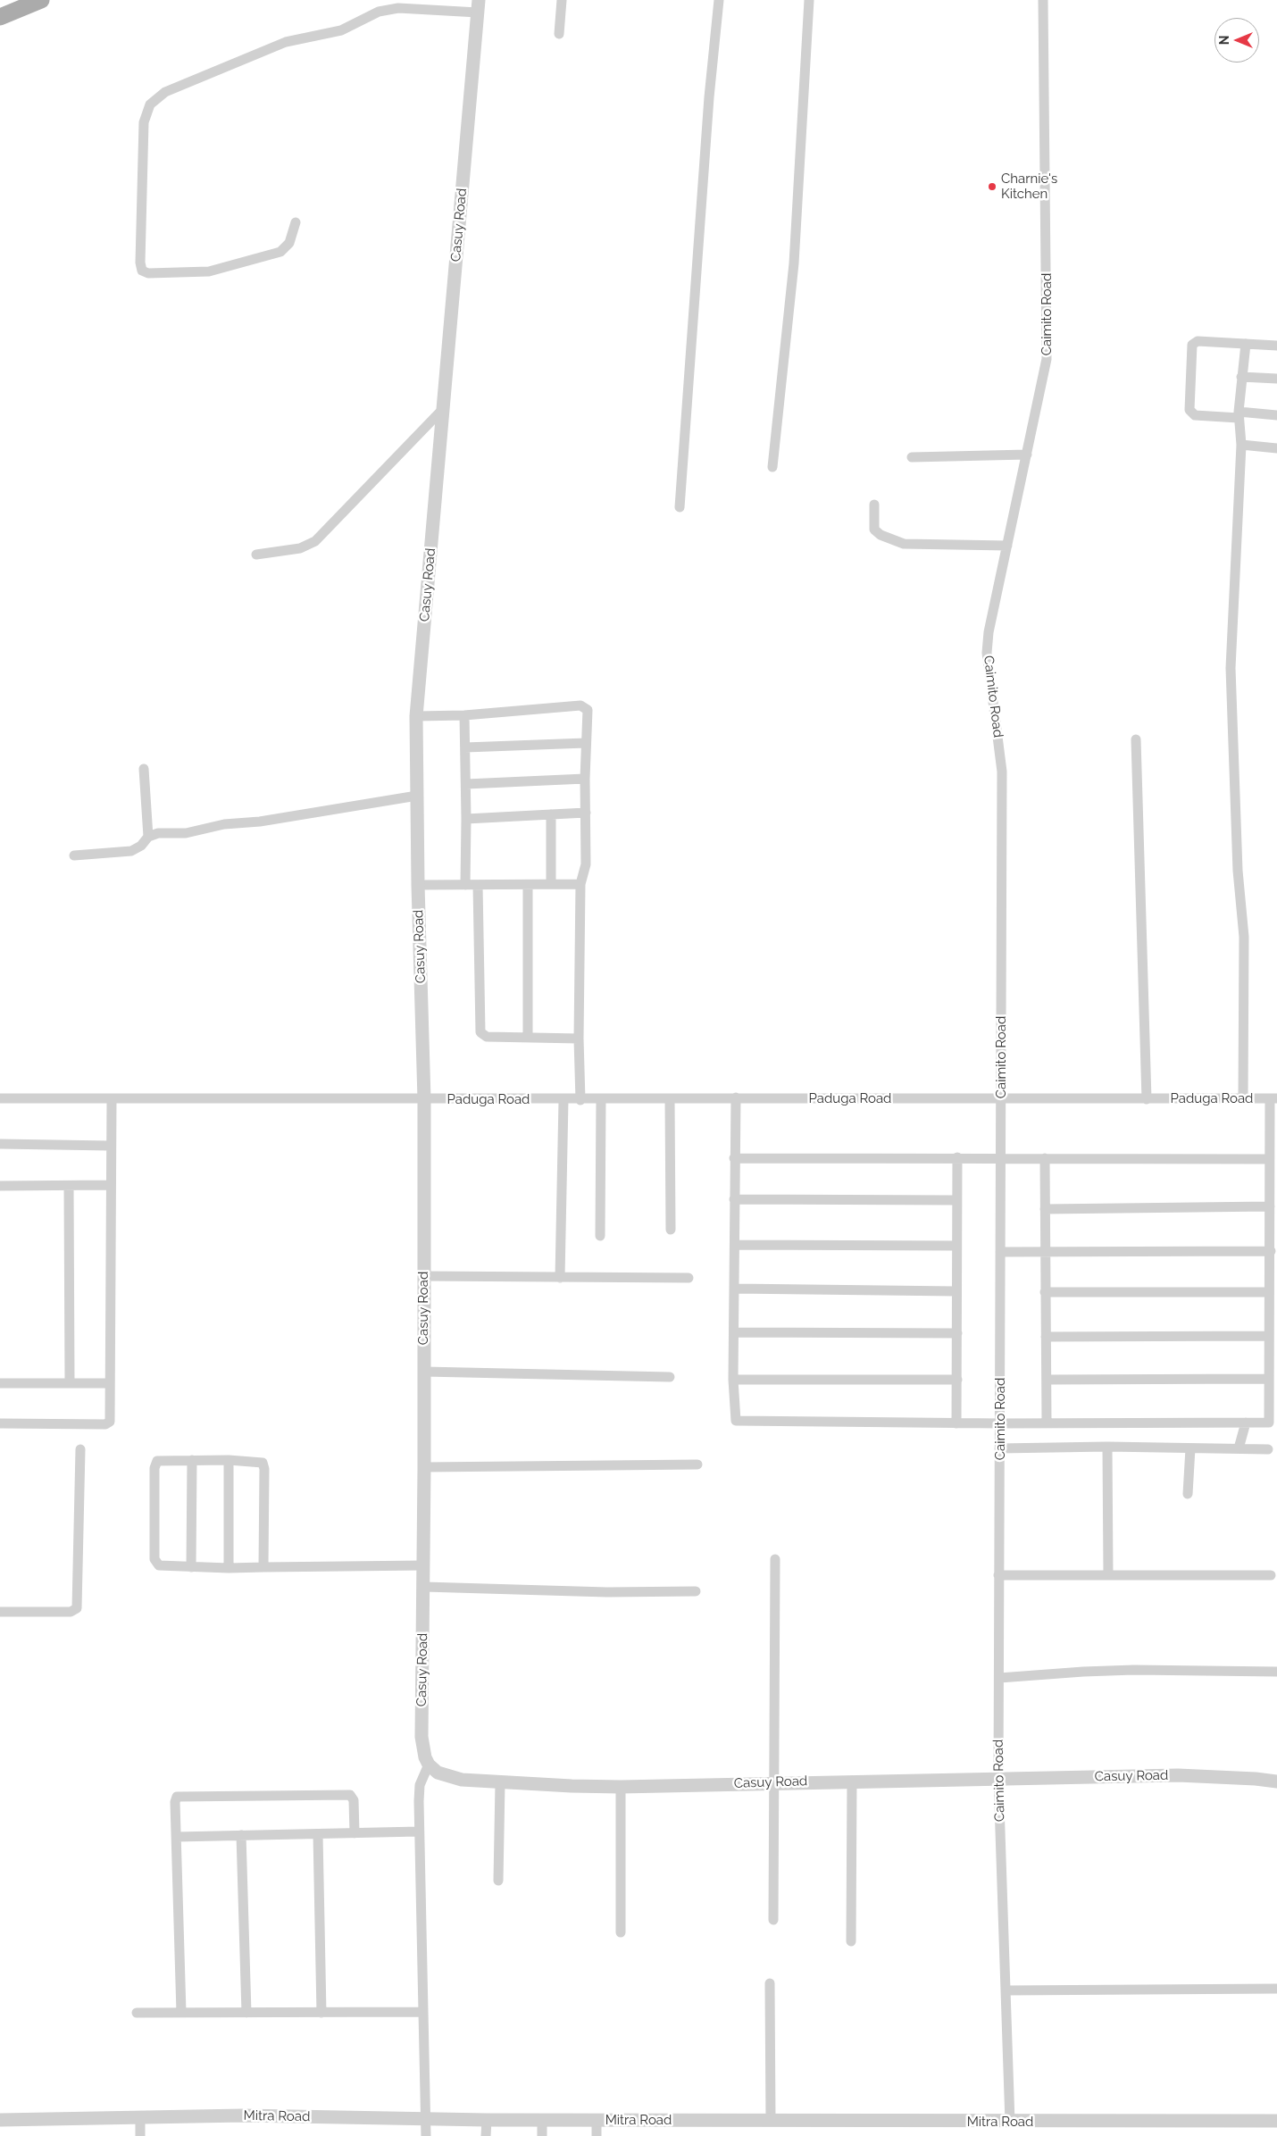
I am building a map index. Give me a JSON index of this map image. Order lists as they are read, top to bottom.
{
  "streets": {
    "street": [
      "Casuy Road",
      "Caimito Road",
      "Paduga Road",
      "Mitra Road"
    ]
  },
  "crossings": [
    ["Casuy Road", "Caimito Road"],
    ["Casuy Road", "Paduga Road"],
    ["Caimito Road", "Paduga Road"],
    ["Caimito Road", "Mitra Road"]
  ],
  "places": ["Charnie's Kitchen"],
  "north": "left"
}
